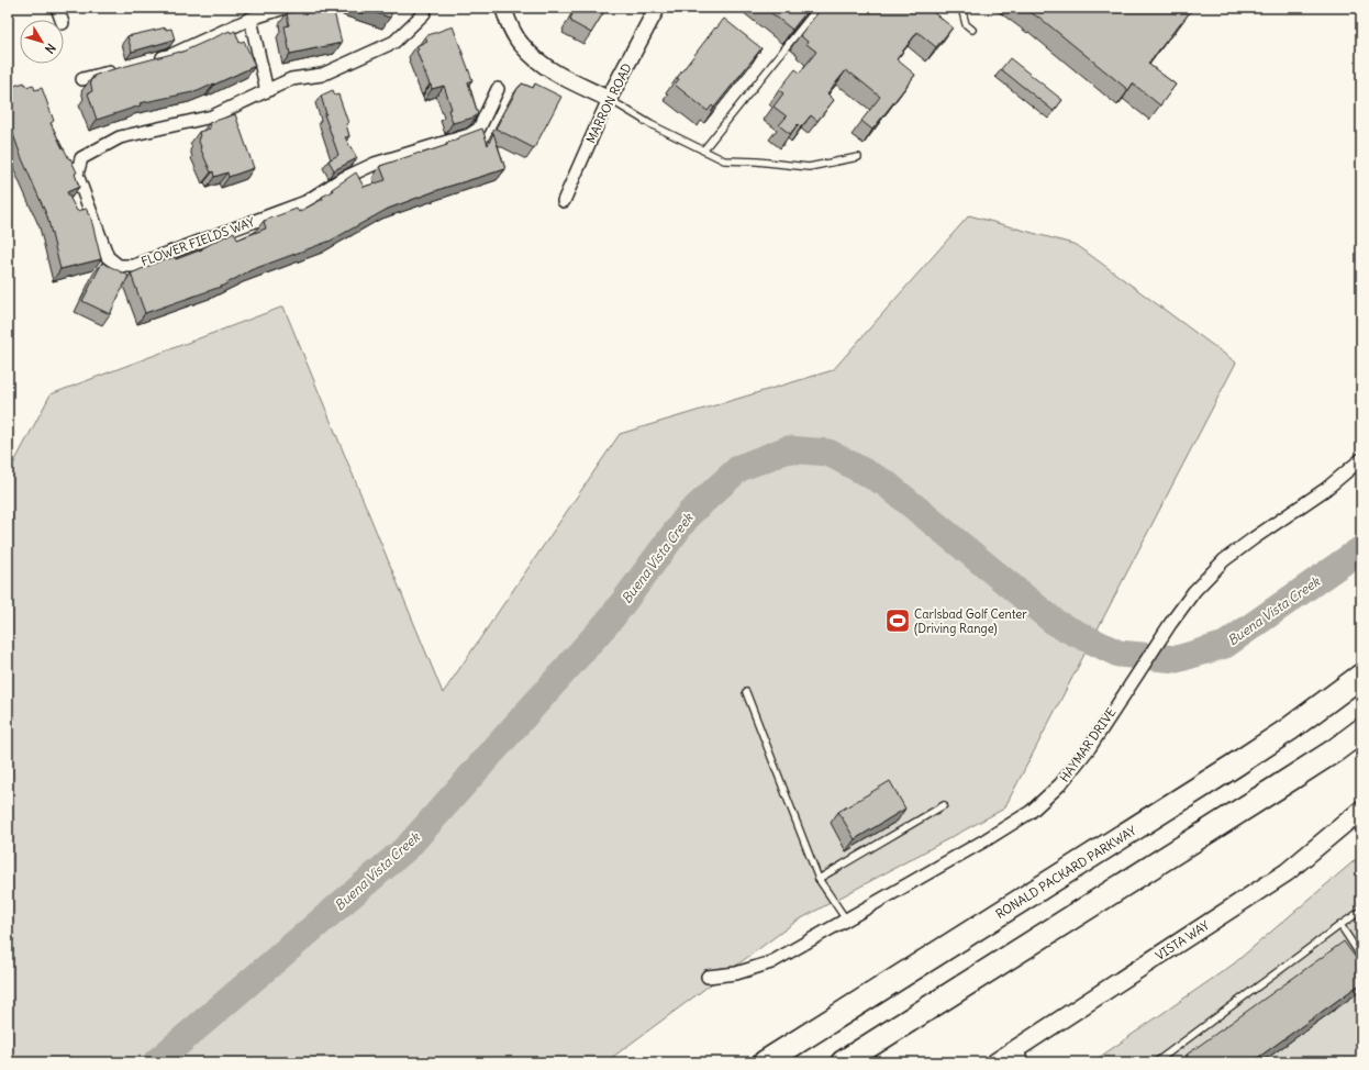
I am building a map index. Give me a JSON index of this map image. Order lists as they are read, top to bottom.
{
  "streets": {
    "highway": ["RONALD PACKARD PARKWAY"],
    "main road": ["VISTA WAY"],
    "street": ["MARRON ROAD", "FLOWER FIELDS WAY", "HAYMAR DRIVE"]
  },
  "water": ["Buena Vista Creek"],
  "places": {
    "sports": ["Carlsbad Golf Center (Driving Range)"]
  },
  "north": "bottom right"
}
